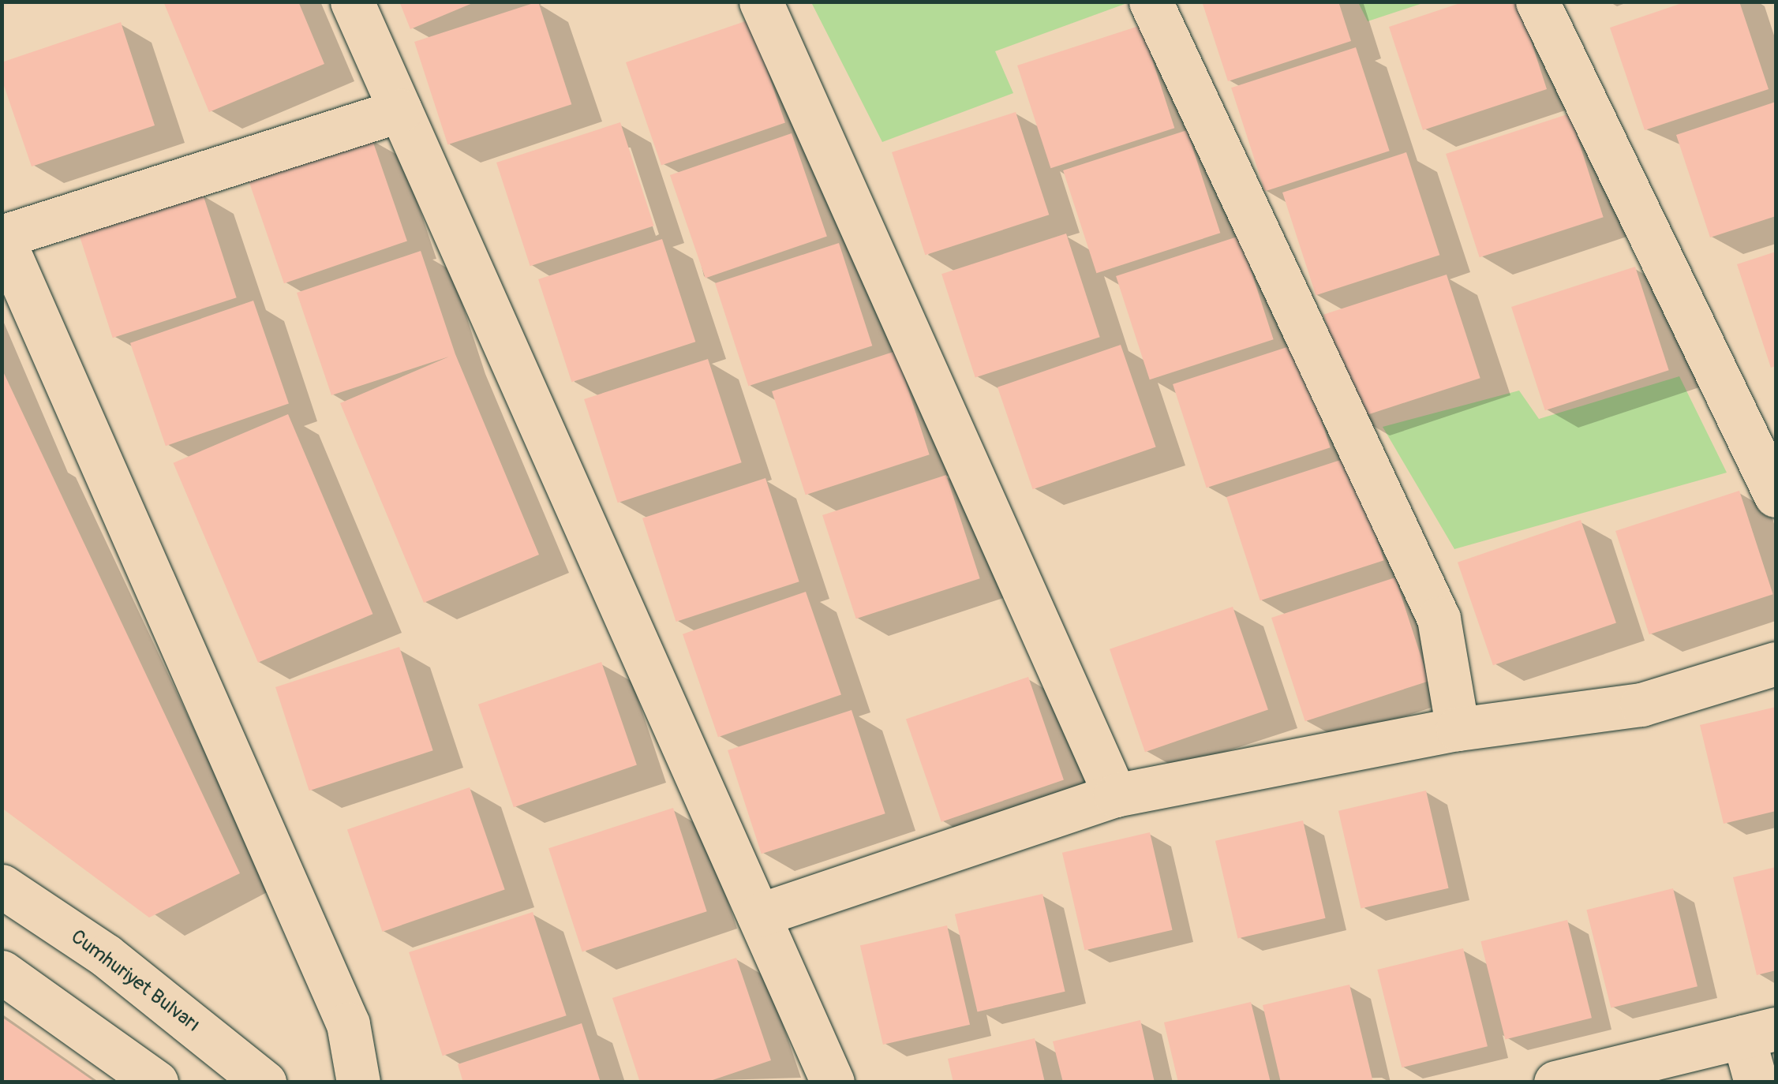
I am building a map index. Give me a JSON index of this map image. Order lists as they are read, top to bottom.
{
  "streets": {
    "street": ["Cumhuriyet Bulvarı"]
  }
}
